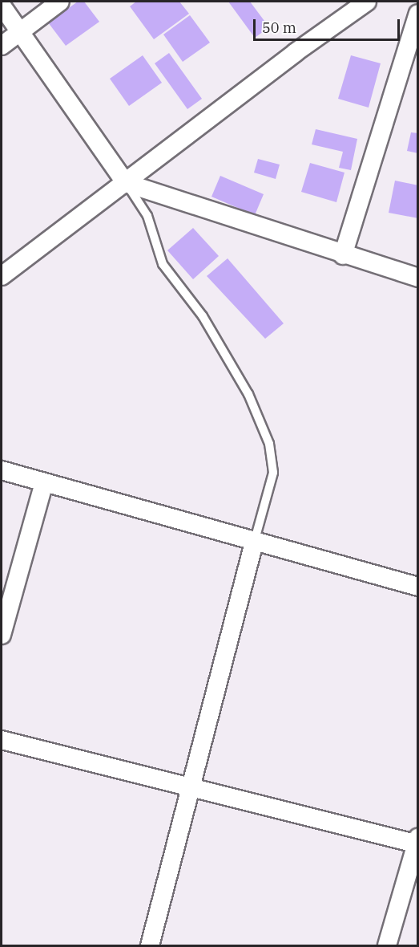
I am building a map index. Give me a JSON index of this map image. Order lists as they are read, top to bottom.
{
  "scale_bar": "50 m"
}
